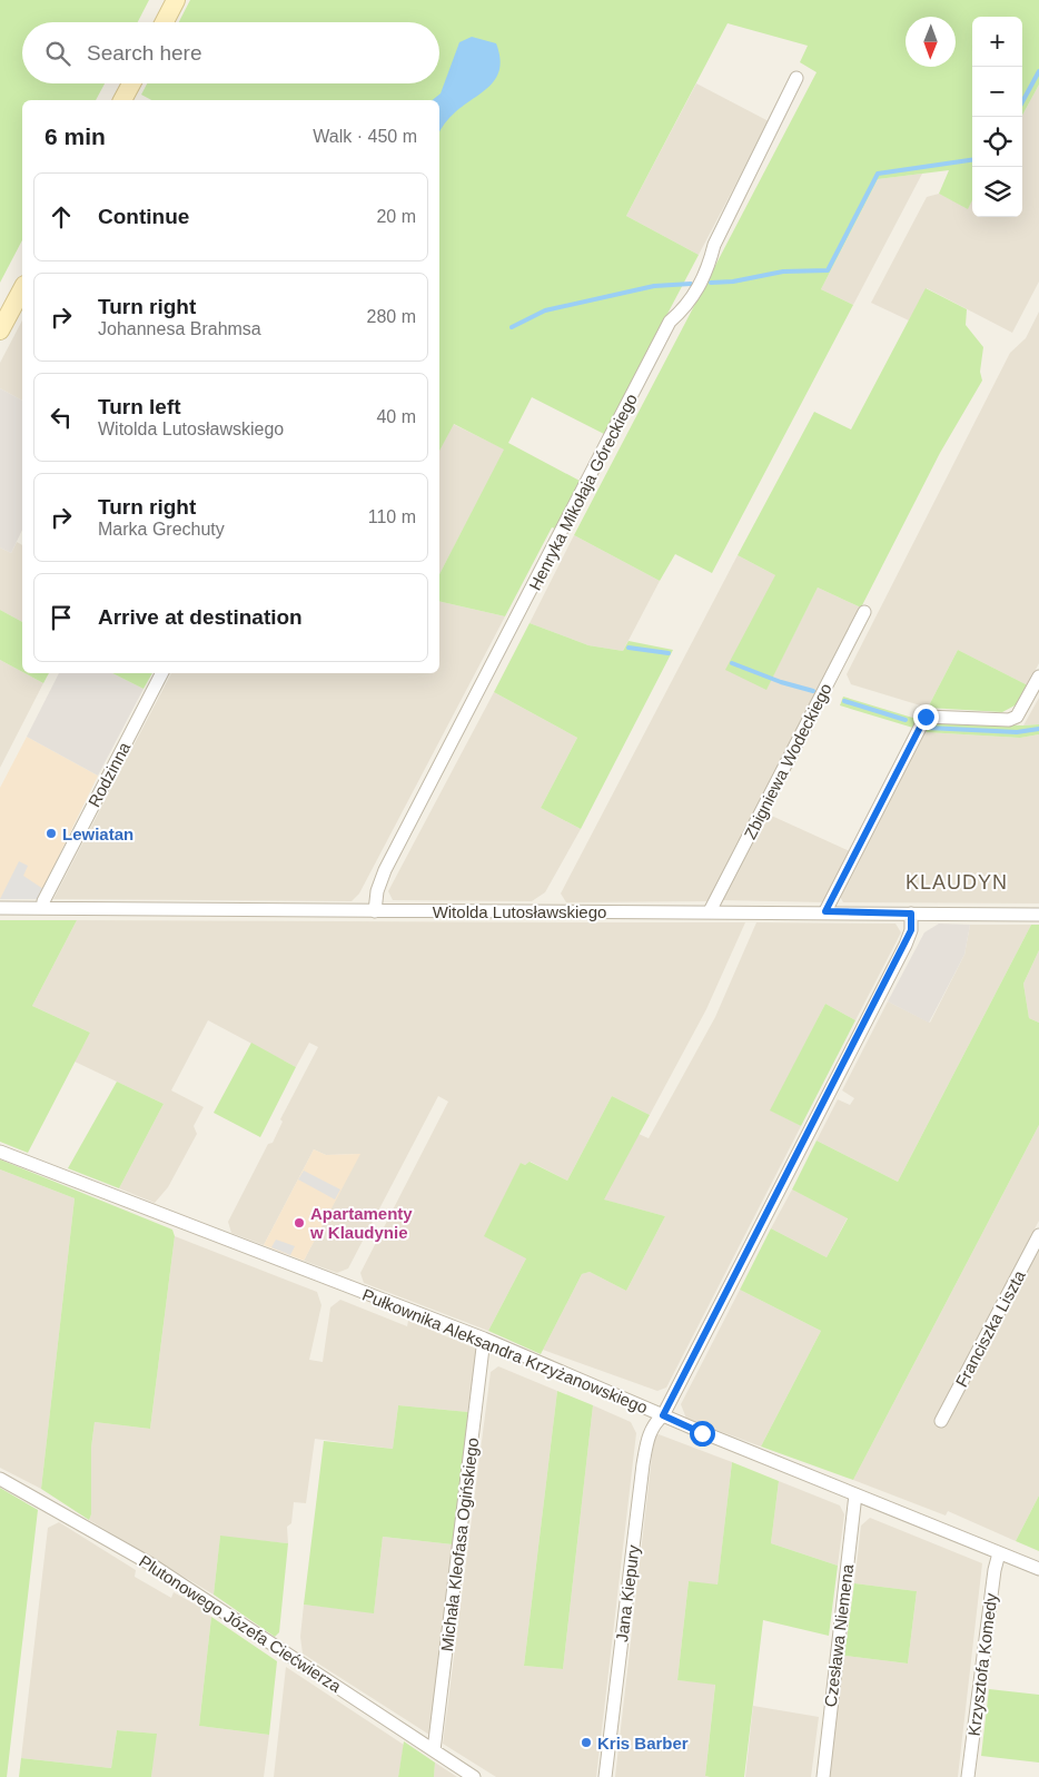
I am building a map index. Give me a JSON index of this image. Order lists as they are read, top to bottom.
{
  "streets": {
    "street": [
      "Henryka Mikołaja Góreckiego",
      "Zbigniewa Wodeckiego",
      "Rodzinna",
      "Witolda Lutosławskiego",
      "Franciszka Liszta",
      "Pułkownika Aleksandra Krzyżanowskiego",
      "Michała Kleofasa Ogińskiego",
      "Jana Kiepury",
      "Plutonowego Józefa Ciećwierza",
      "Czesława Niemena",
      "Krzysztofa Komedy"
    ]
  },
  "crossings": [
    ["Henryka Mikołaja Góreckiego", "Witolda Lutosławskiego"],
    ["Zbigniewa Wodeckiego", "Witolda Lutosławskiego"],
    ["Rodzinna", "Witolda Lutosławskiego"],
    ["Witolda Lutosławskiego", "Jana Kiepury"],
    ["Pułkownika Aleksandra Krzyżanowskiego", "Michała Kleofasa Ogińskiego"],
    ["Pułkownika Aleksandra Krzyżanowskiego", "Jana Kiepury"],
    ["Pułkownika Aleksandra Krzyżanowskiego", "Czesława Niemena"],
    ["Pułkownika Aleksandra Krzyżanowskiego", "Krzysztofa Komedy"],
    ["Michała Kleofasa Ogińskiego", "Plutonowego Józefa Ciećwierza"]
  ],
  "districts": ["KLAUDYN"],
  "places": ["Lewiatan", "Apartamenty w Klaudynie", "Kris Barber"],
  "north": "bottom",
  "page": {
    "map_buttons": ["+", "−"],
    "search": "Search here",
    "heading": ["6 min", "Walk · 450 m"],
    "list": [
      ["Continue", "20 m"],
      ["Turn right", "Johannesa Brahmsa", "280 m"],
      ["Turn left", "Witolda Lutosławskiego", "40 m"],
      ["Turn right", "Marka Grechuty", "110 m"],
      "Arrive at destination"
    ]
  }
}
